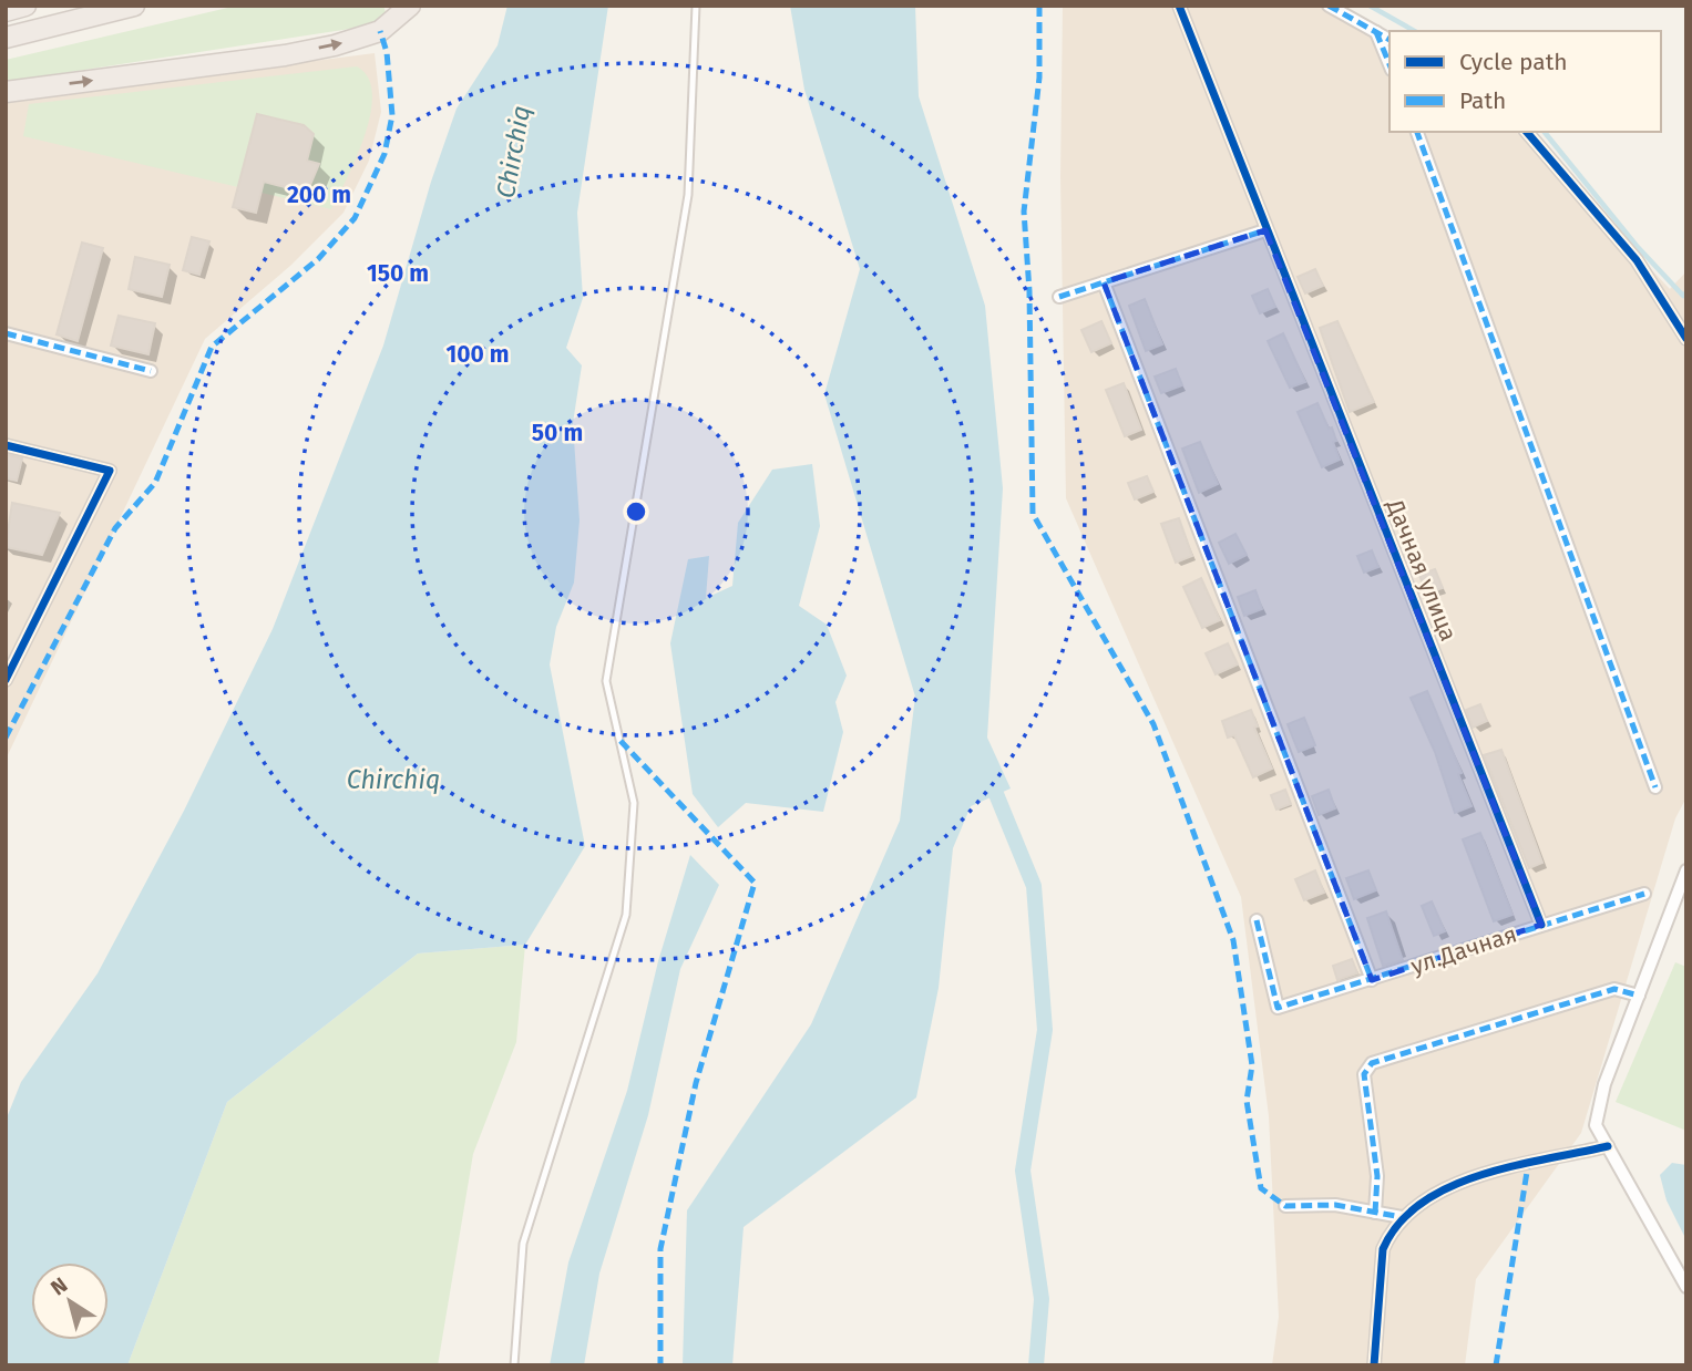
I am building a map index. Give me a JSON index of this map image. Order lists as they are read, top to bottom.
{
  "streets": {
    "street": ["Дачная улица", "ул.Дачная"]
  },
  "crossings": [
    ["Дачная улица", "ул.Дачная"]
  ],
  "water": ["Chirchiq"],
  "legend": ["Cycle path", "Path"],
  "north": "top left",
  "rings": [
    "200 m",
    "150 m",
    "100 m",
    "50 m"
  ]
}
